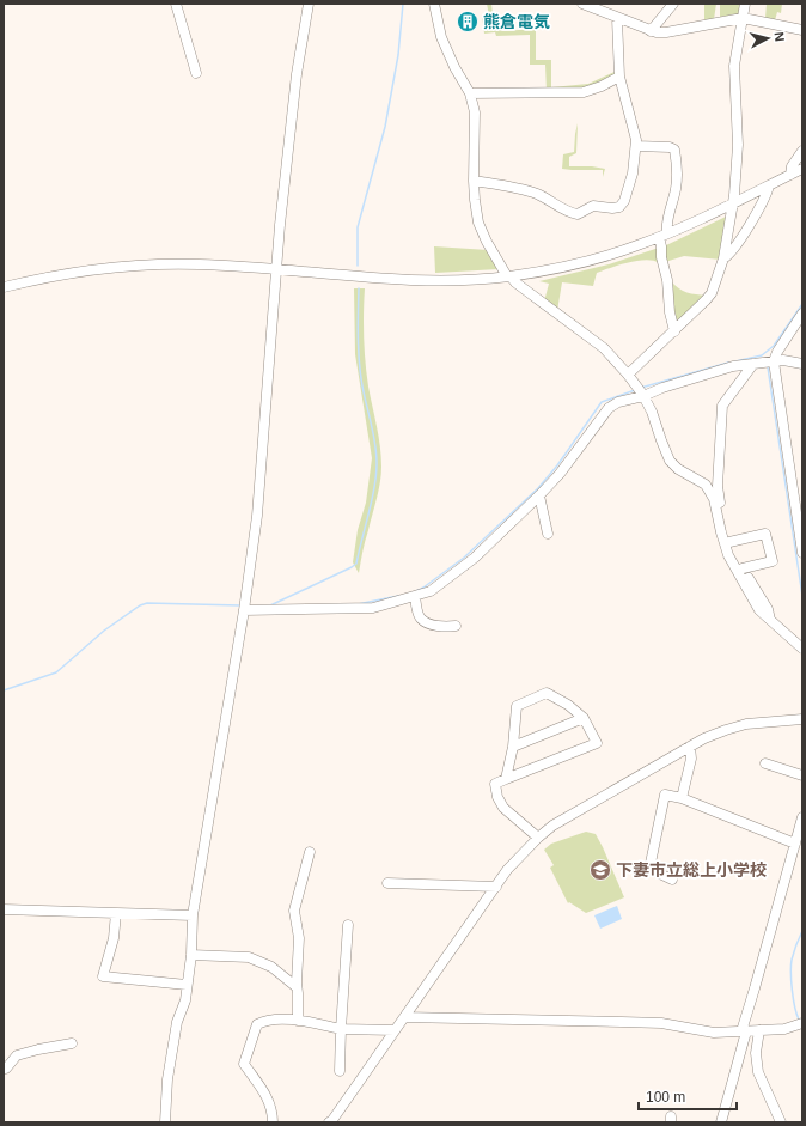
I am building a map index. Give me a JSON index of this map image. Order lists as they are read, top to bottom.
{
  "places": {
    "building": ["熊倉電気"],
    "school or university": ["下妻市立総上小学校"]
  },
  "scale_bar": "100 m",
  "north": "right"
}
